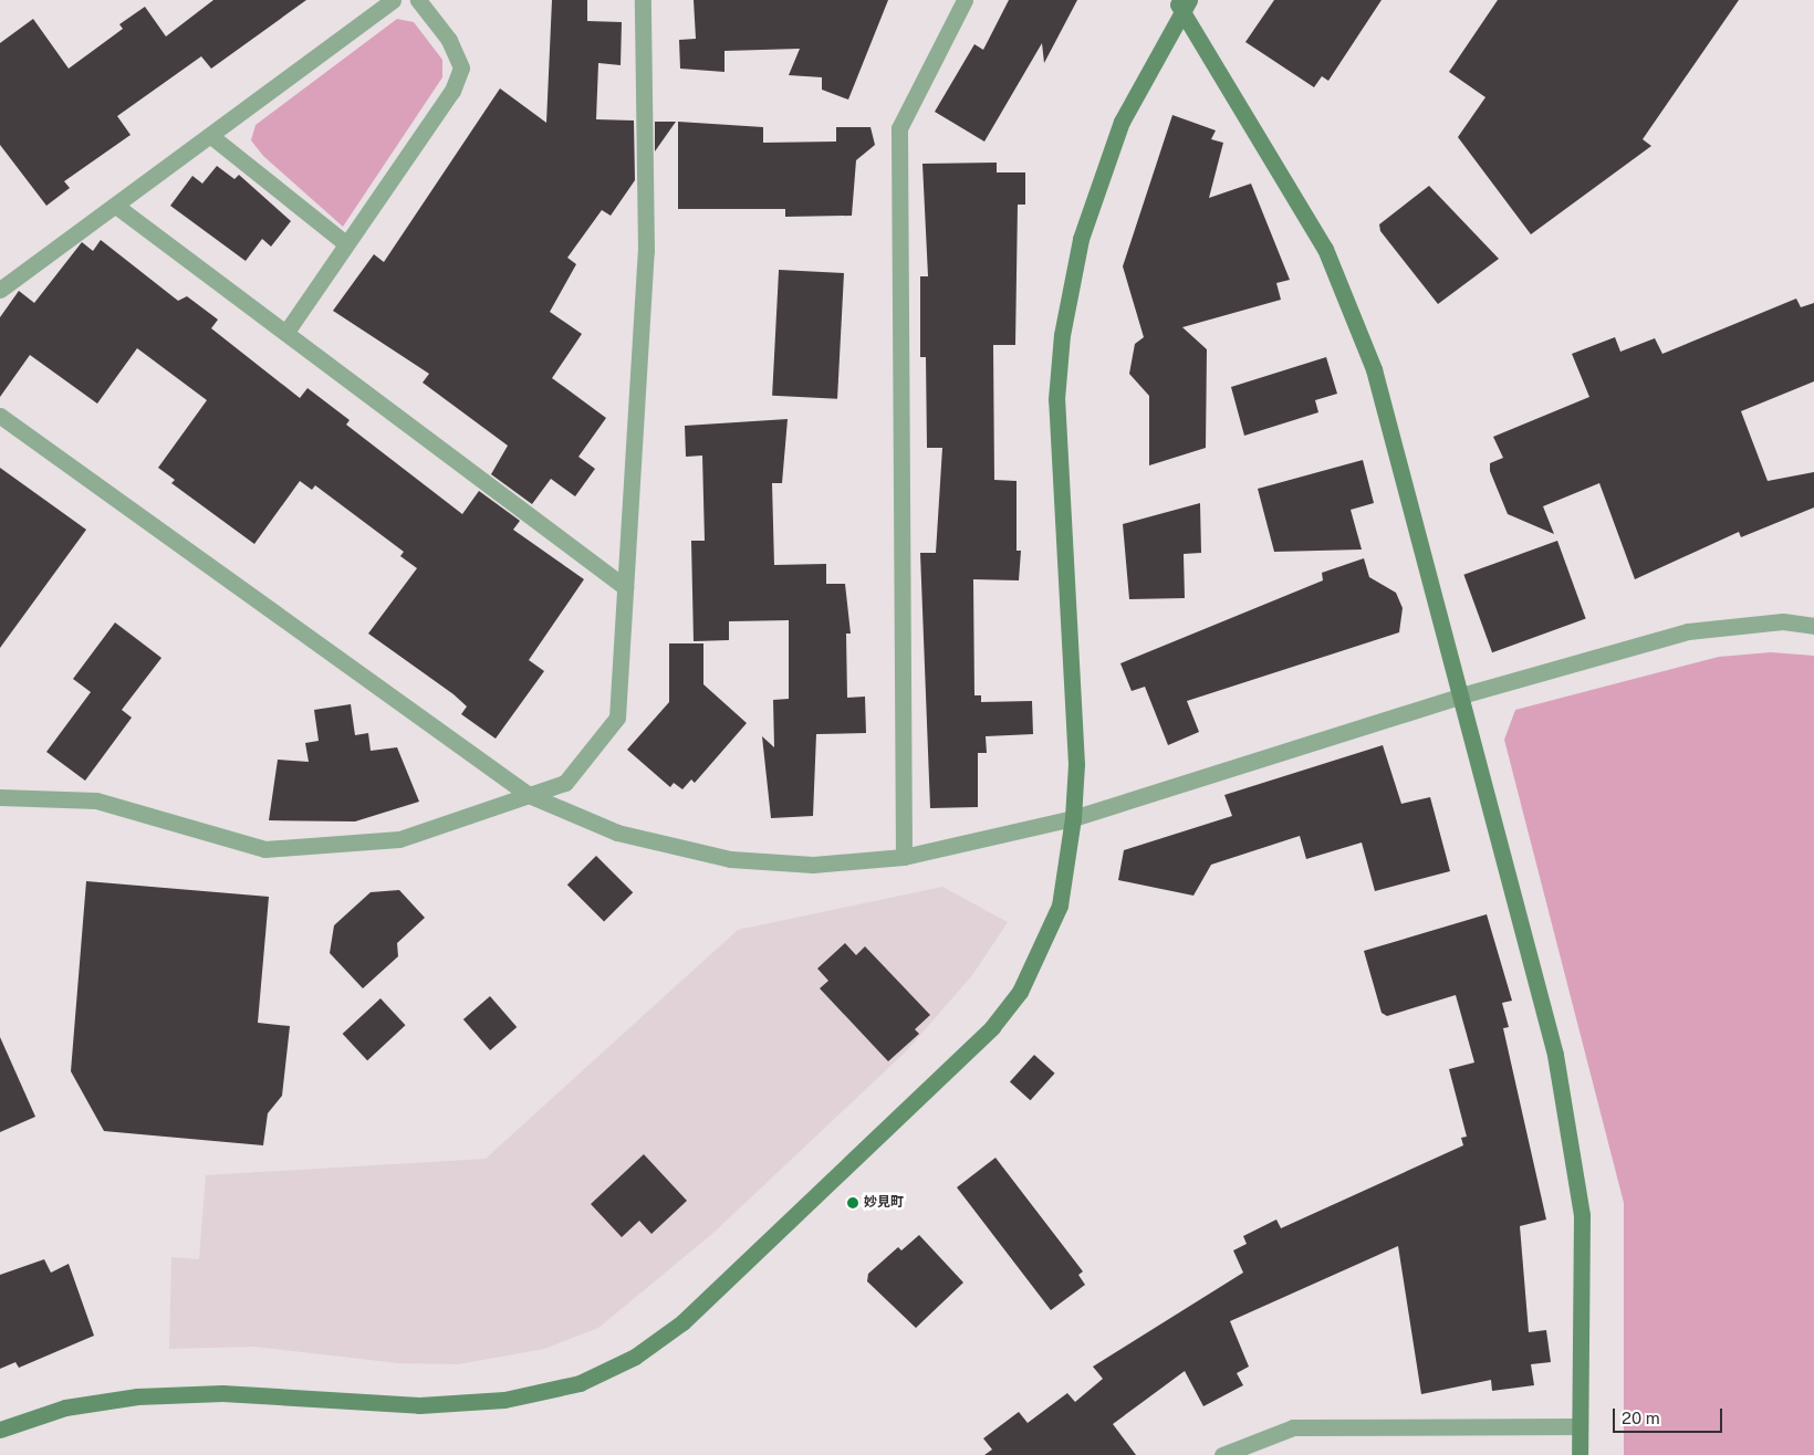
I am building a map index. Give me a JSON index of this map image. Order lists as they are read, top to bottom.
{
  "places": ["妙見町"],
  "scale_bar": "20 m"
}
